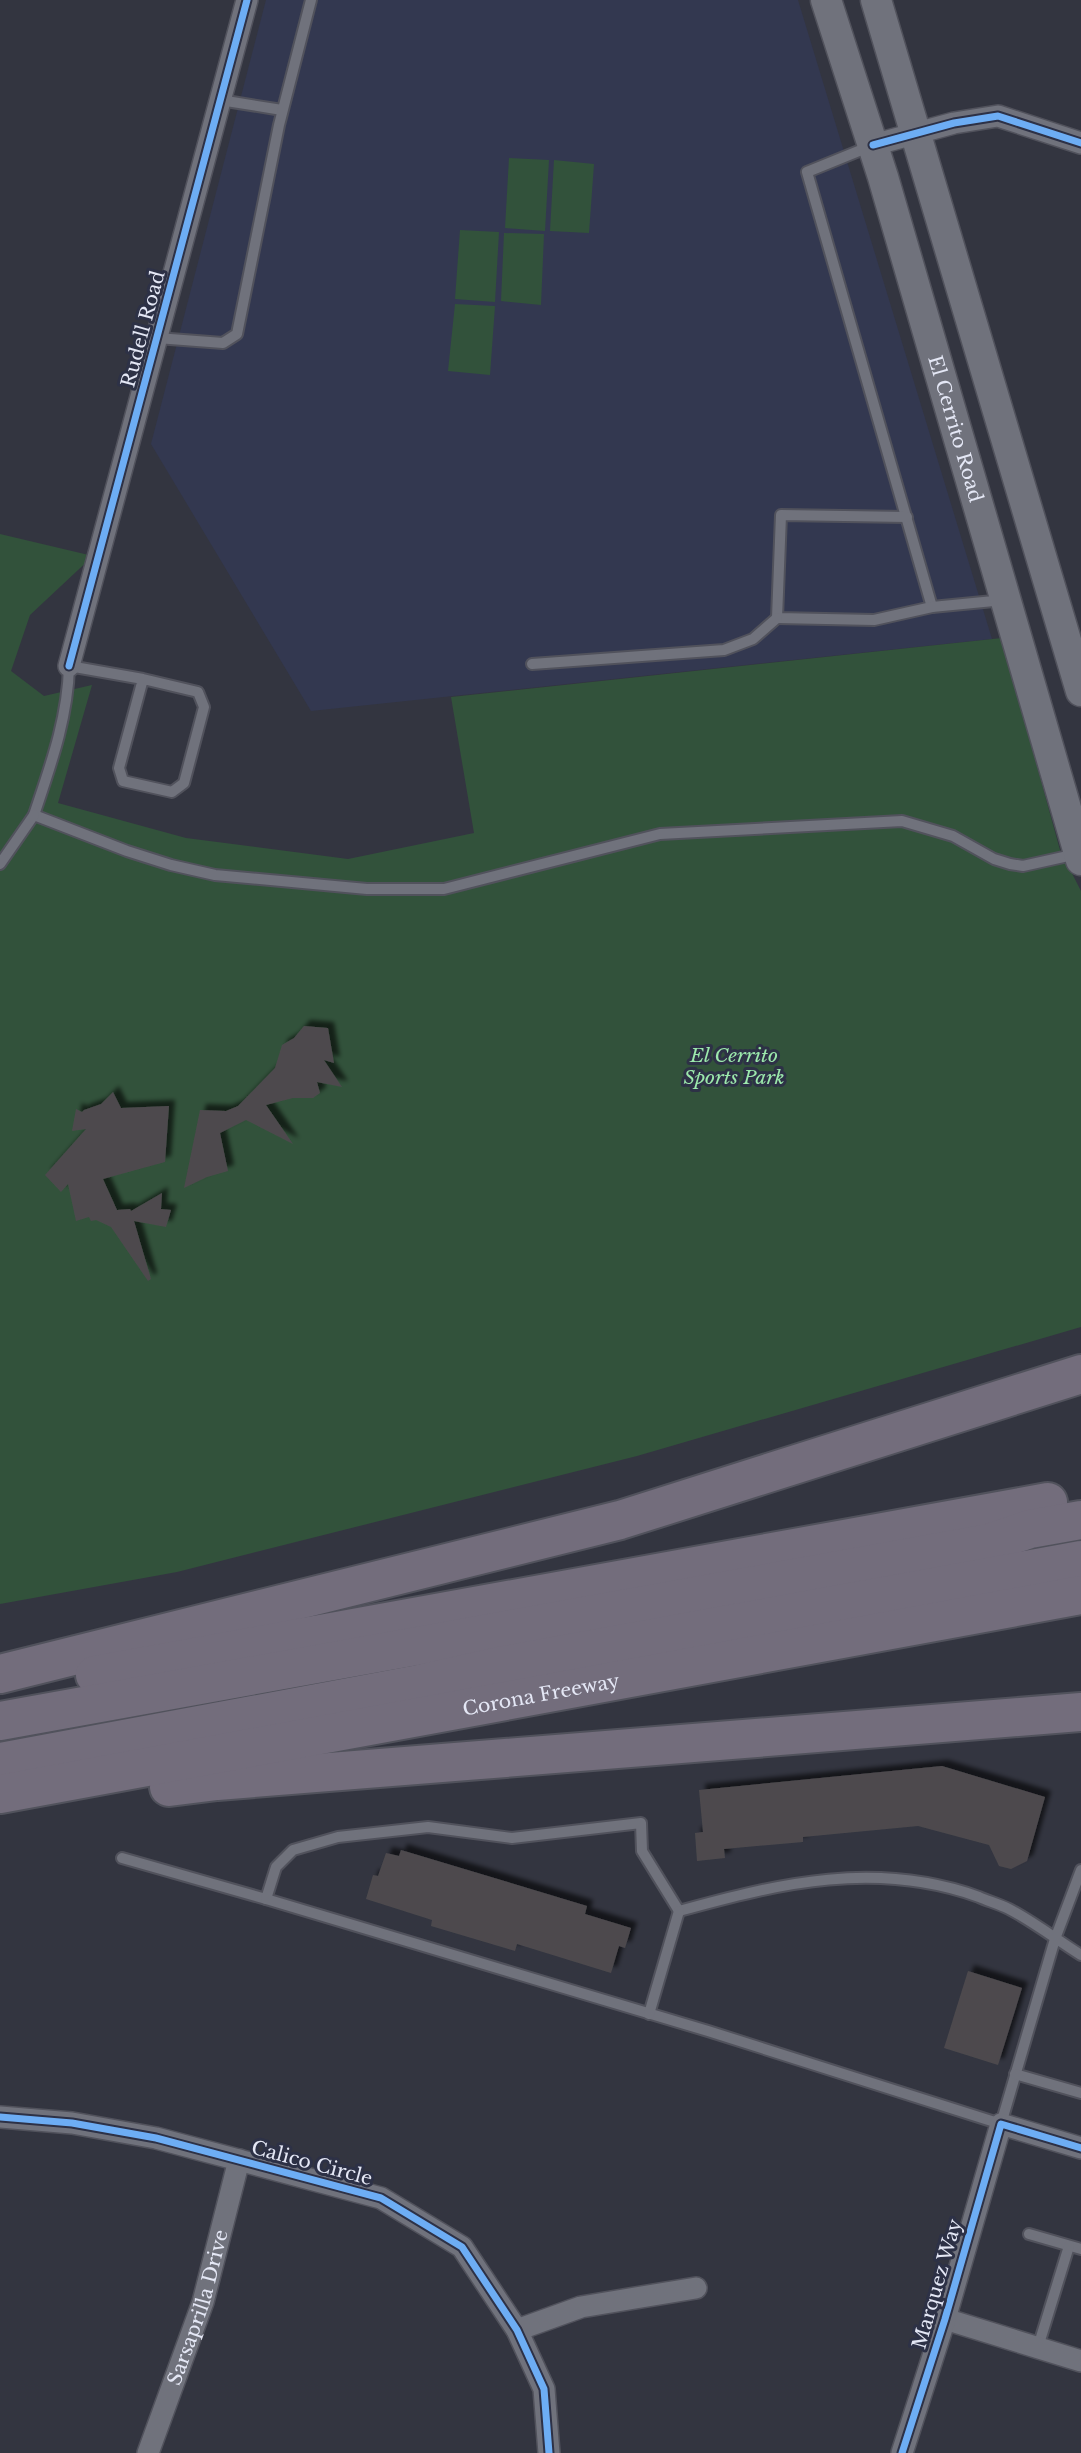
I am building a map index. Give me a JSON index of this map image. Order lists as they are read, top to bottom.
{
  "streets": {
    "highway": ["Corona Freeway"],
    "main road": ["El Cerrito Road"],
    "street": [
      "Rudell Road",
      "Calico Circle",
      "Marquez Way",
      "Sarsaprilla Drive"
    ]
  },
  "crossings": [
    ["Calico Circle", "Sarsaprilla Drive"]
  ],
  "parks": ["El Cerrito Sports Park"]
}
